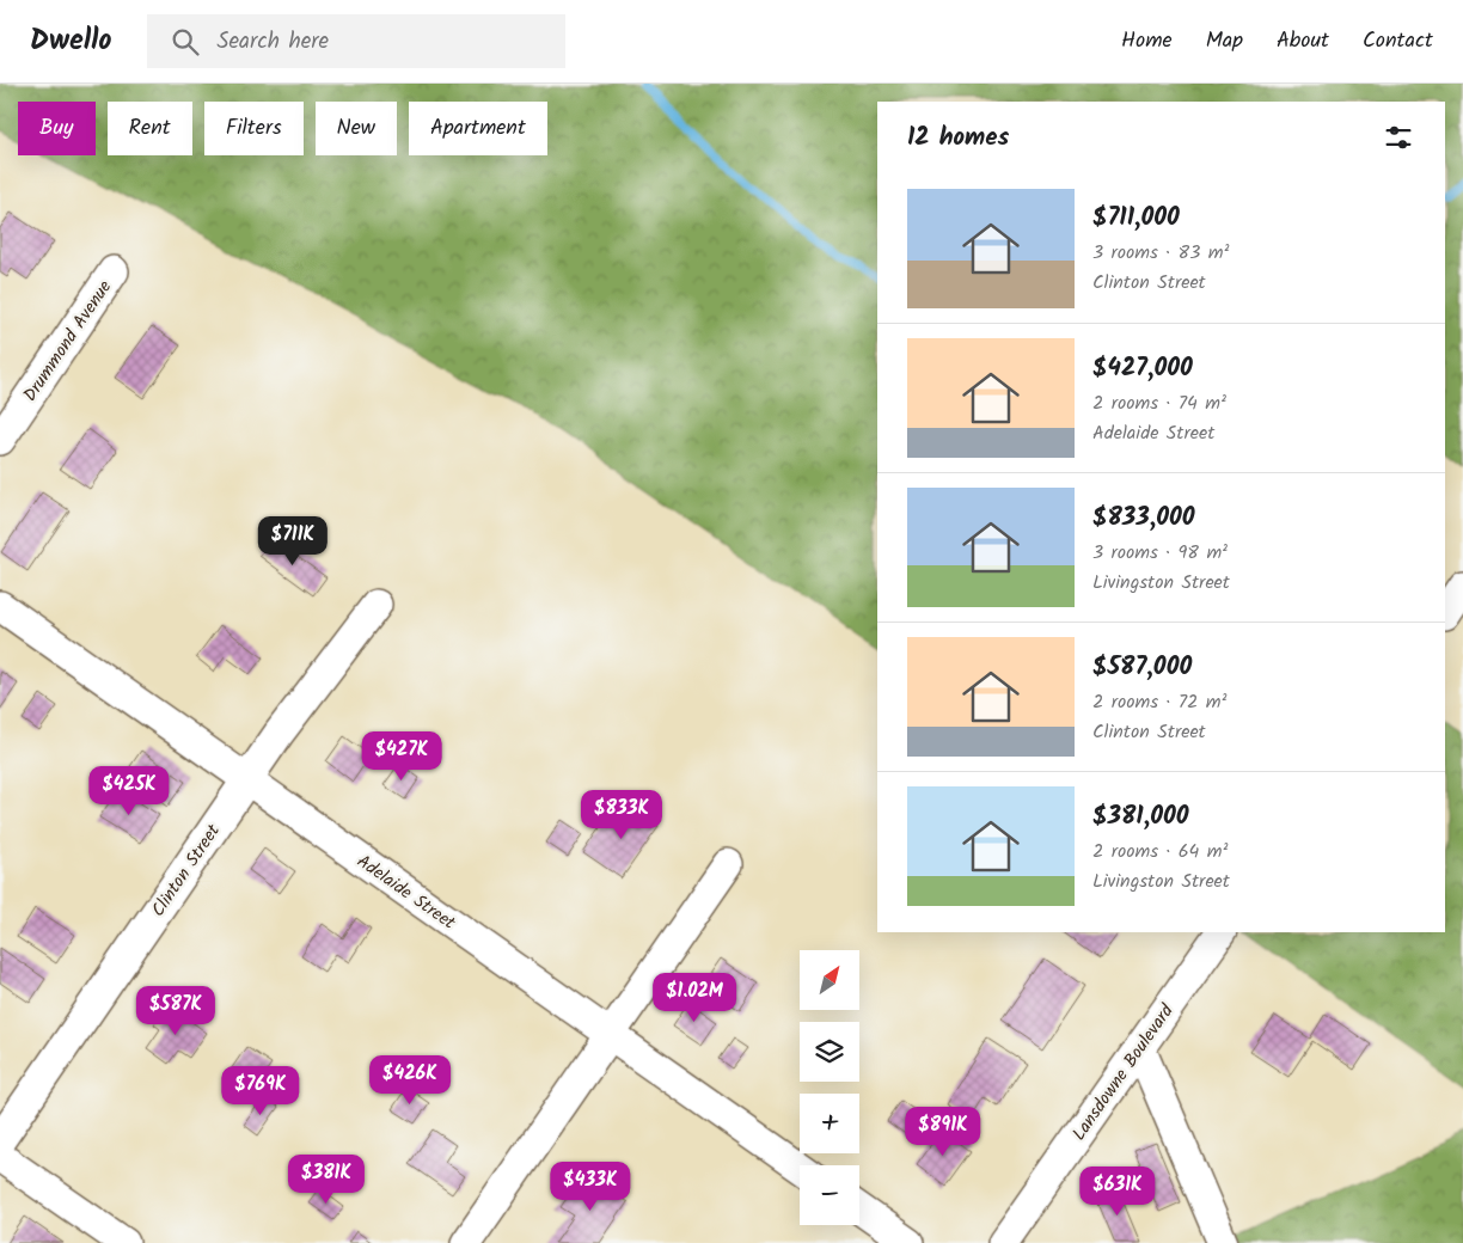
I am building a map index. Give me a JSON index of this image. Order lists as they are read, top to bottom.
{
  "streets": {
    "street": [
      "Drummond Avenue",
      "Clinton Street",
      "Adelaide Street",
      "Lansdowne Boulevard"
    ]
  },
  "crossings": [
    ["Clinton Street", "Adelaide Street"]
  ],
  "north": "top right",
  "page": {
    "header": "Dwello",
    "search": "Search here",
    "nav": [
      "Home",
      "Map",
      "About",
      "Contact"
    ],
    "chip": [
      "Buy",
      "Rent",
      "Filters",
      "New",
      "Apartment"
    ],
    "heading": "12 homes",
    "list": [
      {
        "name": "$711,000",
        "note": "3 rooms · 83 m² · Clinton Street"
      },
      {
        "name": "$427,000",
        "note": "2 rooms · 74 m² · Adelaide Street"
      },
      {
        "name": "$833,000",
        "note": "3 rooms · 98 m² · Livingston Street"
      },
      {
        "name": "$587,000",
        "note": "2 rooms · 72 m² · Clinton Street"
      },
      {
        "name": "$381,000",
        "note": "2 rooms · 64 m² · Livingston Street"
      }
    ],
    "price": [
      "$711K",
      "$427K",
      "$425K",
      "$833K",
      "$1.02M",
      "$587K",
      "$426K",
      "$769K",
      "$891K",
      "$381K",
      "$433K",
      "$631K"
    ],
    "map_buttons": ["+", "−"]
  }
}
